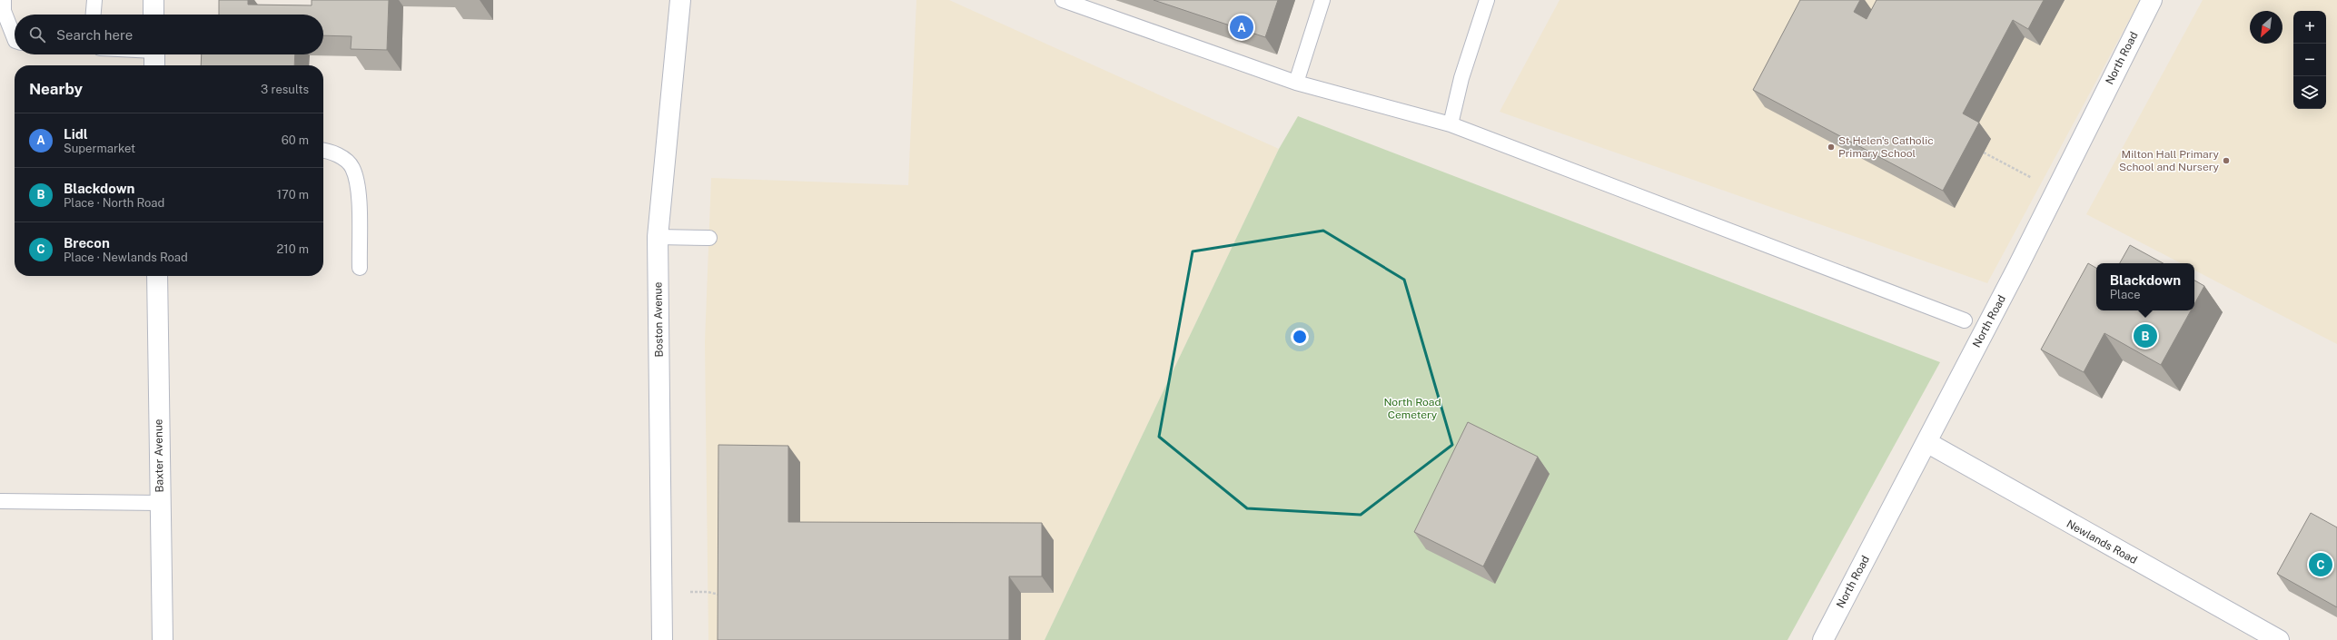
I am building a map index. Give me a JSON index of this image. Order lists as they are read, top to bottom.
{
  "streets": {
    "street": [
      "North Road",
      "Boston Avenue",
      "Baxter Avenue",
      "Newlands Road"
    ]
  },
  "crossings": [
    ["North Road", "Newlands Road"]
  ],
  "parks": ["North Road Cemetery"],
  "places": ["St Helen's Catholic Primary School", "Milton Hall Primary School and Nursery"],
  "north": "bottom left",
  "page": {
    "map_buttons": ["+", "−"],
    "pins": ["A", "B", "C"],
    "search": "Search here",
    "heading": ["Nearby", "3 results"],
    "list": [
      {
        "mark": "A",
        "name": "Lidl",
        "note": "Supermarket",
        "value": "60 m"
      },
      {
        "mark": "B",
        "name": "Blackdown",
        "note": "Place · North Road",
        "value": "170 m"
      },
      {
        "mark": "C",
        "name": "Brecon",
        "note": "Place · Newlands Road",
        "value": "210 m"
      }
    ],
    "popup": ["Blackdown", "Place"]
  }
}
